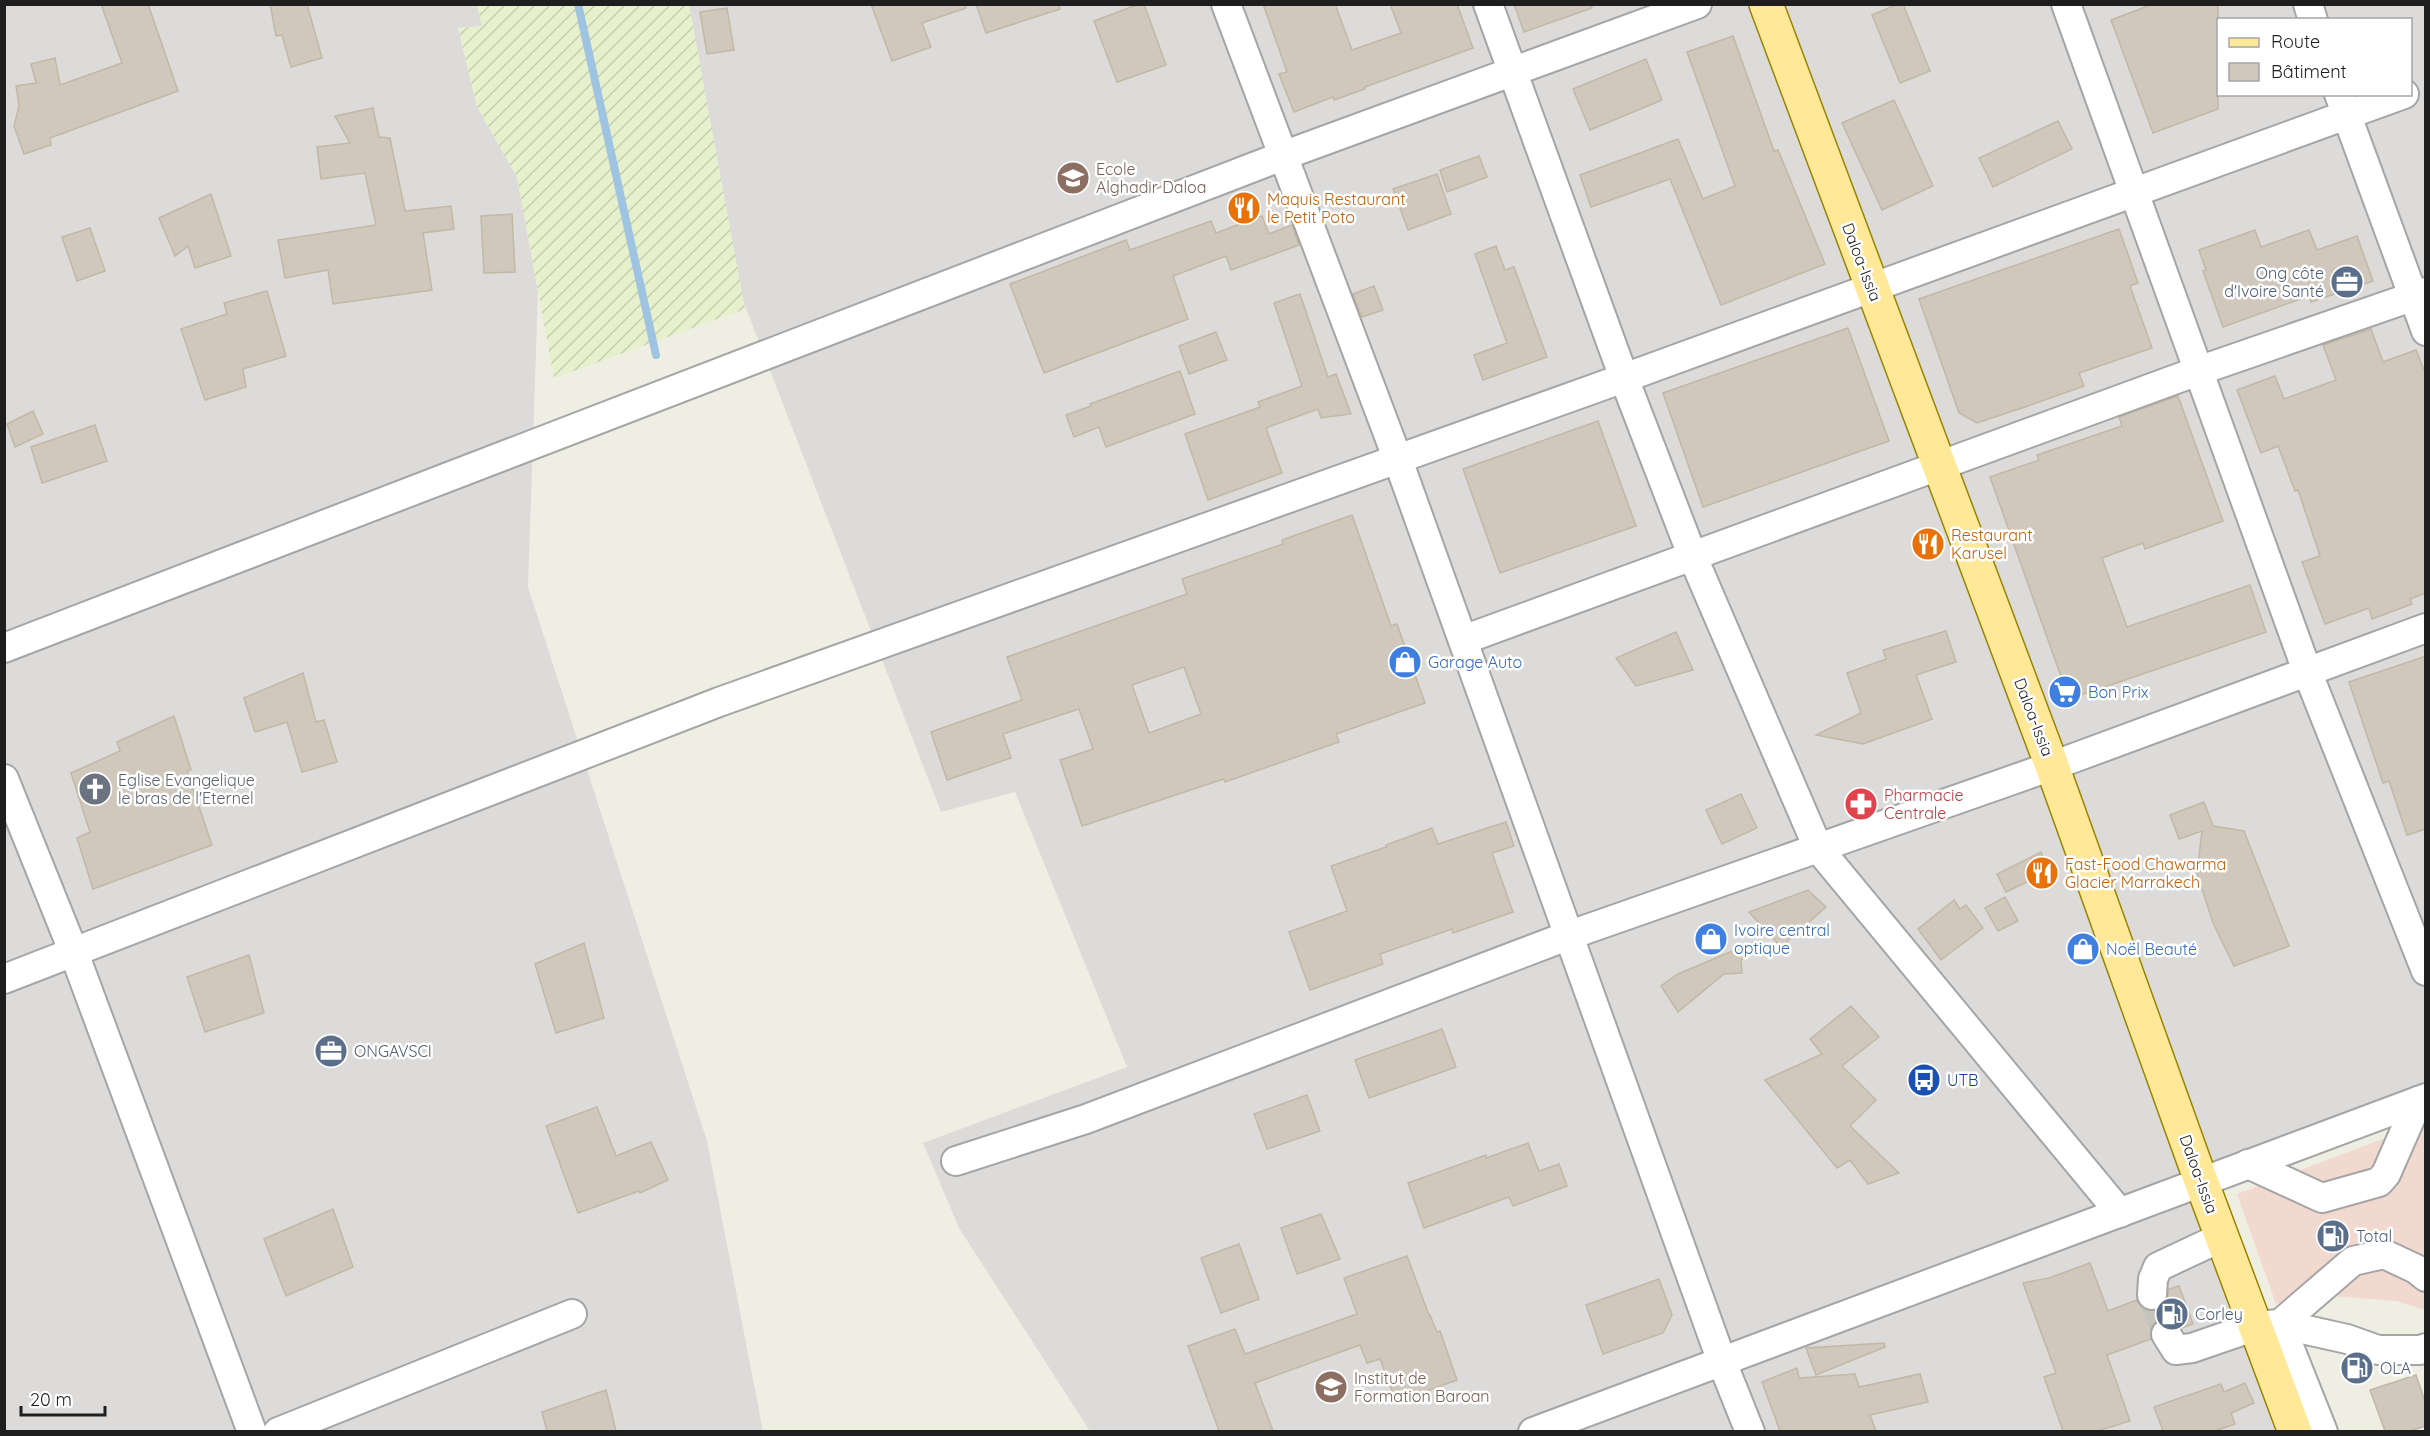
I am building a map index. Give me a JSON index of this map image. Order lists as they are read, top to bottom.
{
  "streets": {
    "main road": ["Daloa-Issia"]
  },
  "places": {
    "school or university": ["Ecole Alghadir Daloa", "Institut de Formation Baroan"],
    "restaurant": ["Maquis Restaurant le Petit Poto", "Restaurant Karusel", "Fast-Food Chawarma Glacier Marrakech"],
    "office": ["Ong côte d'Ivoire Santé", "ONGAVSCI"],
    "shop": ["Garage Auto", "Ivoire central optique", "Noël Beauté"],
    "supermarket": ["Bon Prix"],
    "church": ["Eglise Evangelique le bras de l'Eternel"],
    "pharmacy": ["Pharmacie Centrale"],
    "bus stop": ["UTB"],
    "fuel station": ["Total", "Corley", "OLA"]
  },
  "legend": ["Route", "Bâtiment"],
  "scale_bar": "20 m"
}
